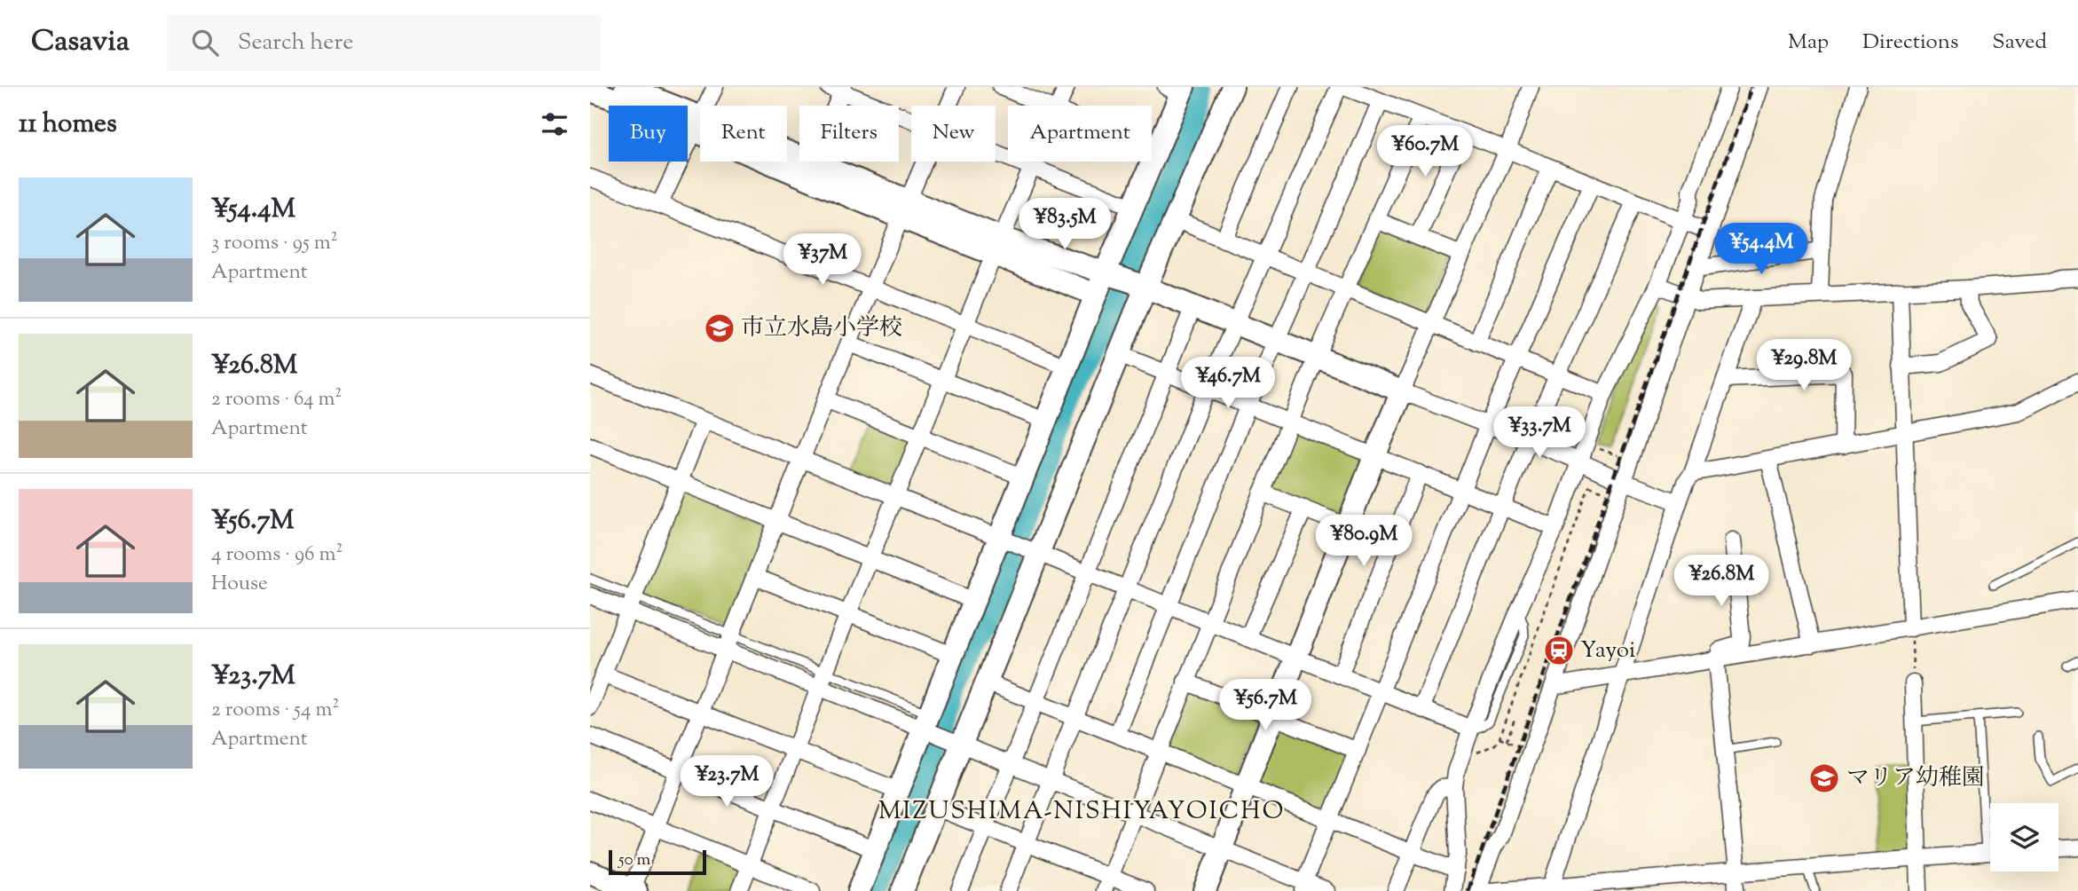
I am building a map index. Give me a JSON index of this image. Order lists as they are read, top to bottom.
{
  "districts": ["MIZUSHIMA-NISHIYAYOICHO"],
  "places": {
    "school or university": ["市立水島小学校", "マリア幼稚園"],
    "station": ["Yayoi"]
  },
  "scale_bar": "50 m",
  "page": {
    "header": "Casavia",
    "search": "Search here",
    "nav": ["Map", "Directions", "Saved"],
    "heading": "11 homes",
    "chip": [
      "Buy",
      "Rent",
      "Filters",
      "New",
      "Apartment"
    ],
    "price": [
      "¥60.7M",
      "¥83.5M",
      "¥54.4M",
      "¥37M",
      "¥29.8M",
      "¥46.7M",
      "¥33.7M",
      "¥80.9M",
      "¥26.8M",
      "¥56.7M",
      "¥23.7M"
    ],
    "list": [
      {
        "name": "¥54.4M",
        "note": "3 rooms · 95 m² · Apartment"
      },
      {
        "name": "¥26.8M",
        "note": "2 rooms · 64 m² · Apartment"
      },
      {
        "name": "¥56.7M",
        "note": "4 rooms · 96 m² · House"
      },
      {
        "name": "¥23.7M",
        "note": "2 rooms · 54 m² · Apartment"
      }
    ],
    "scale": "50 m"
  }
}
